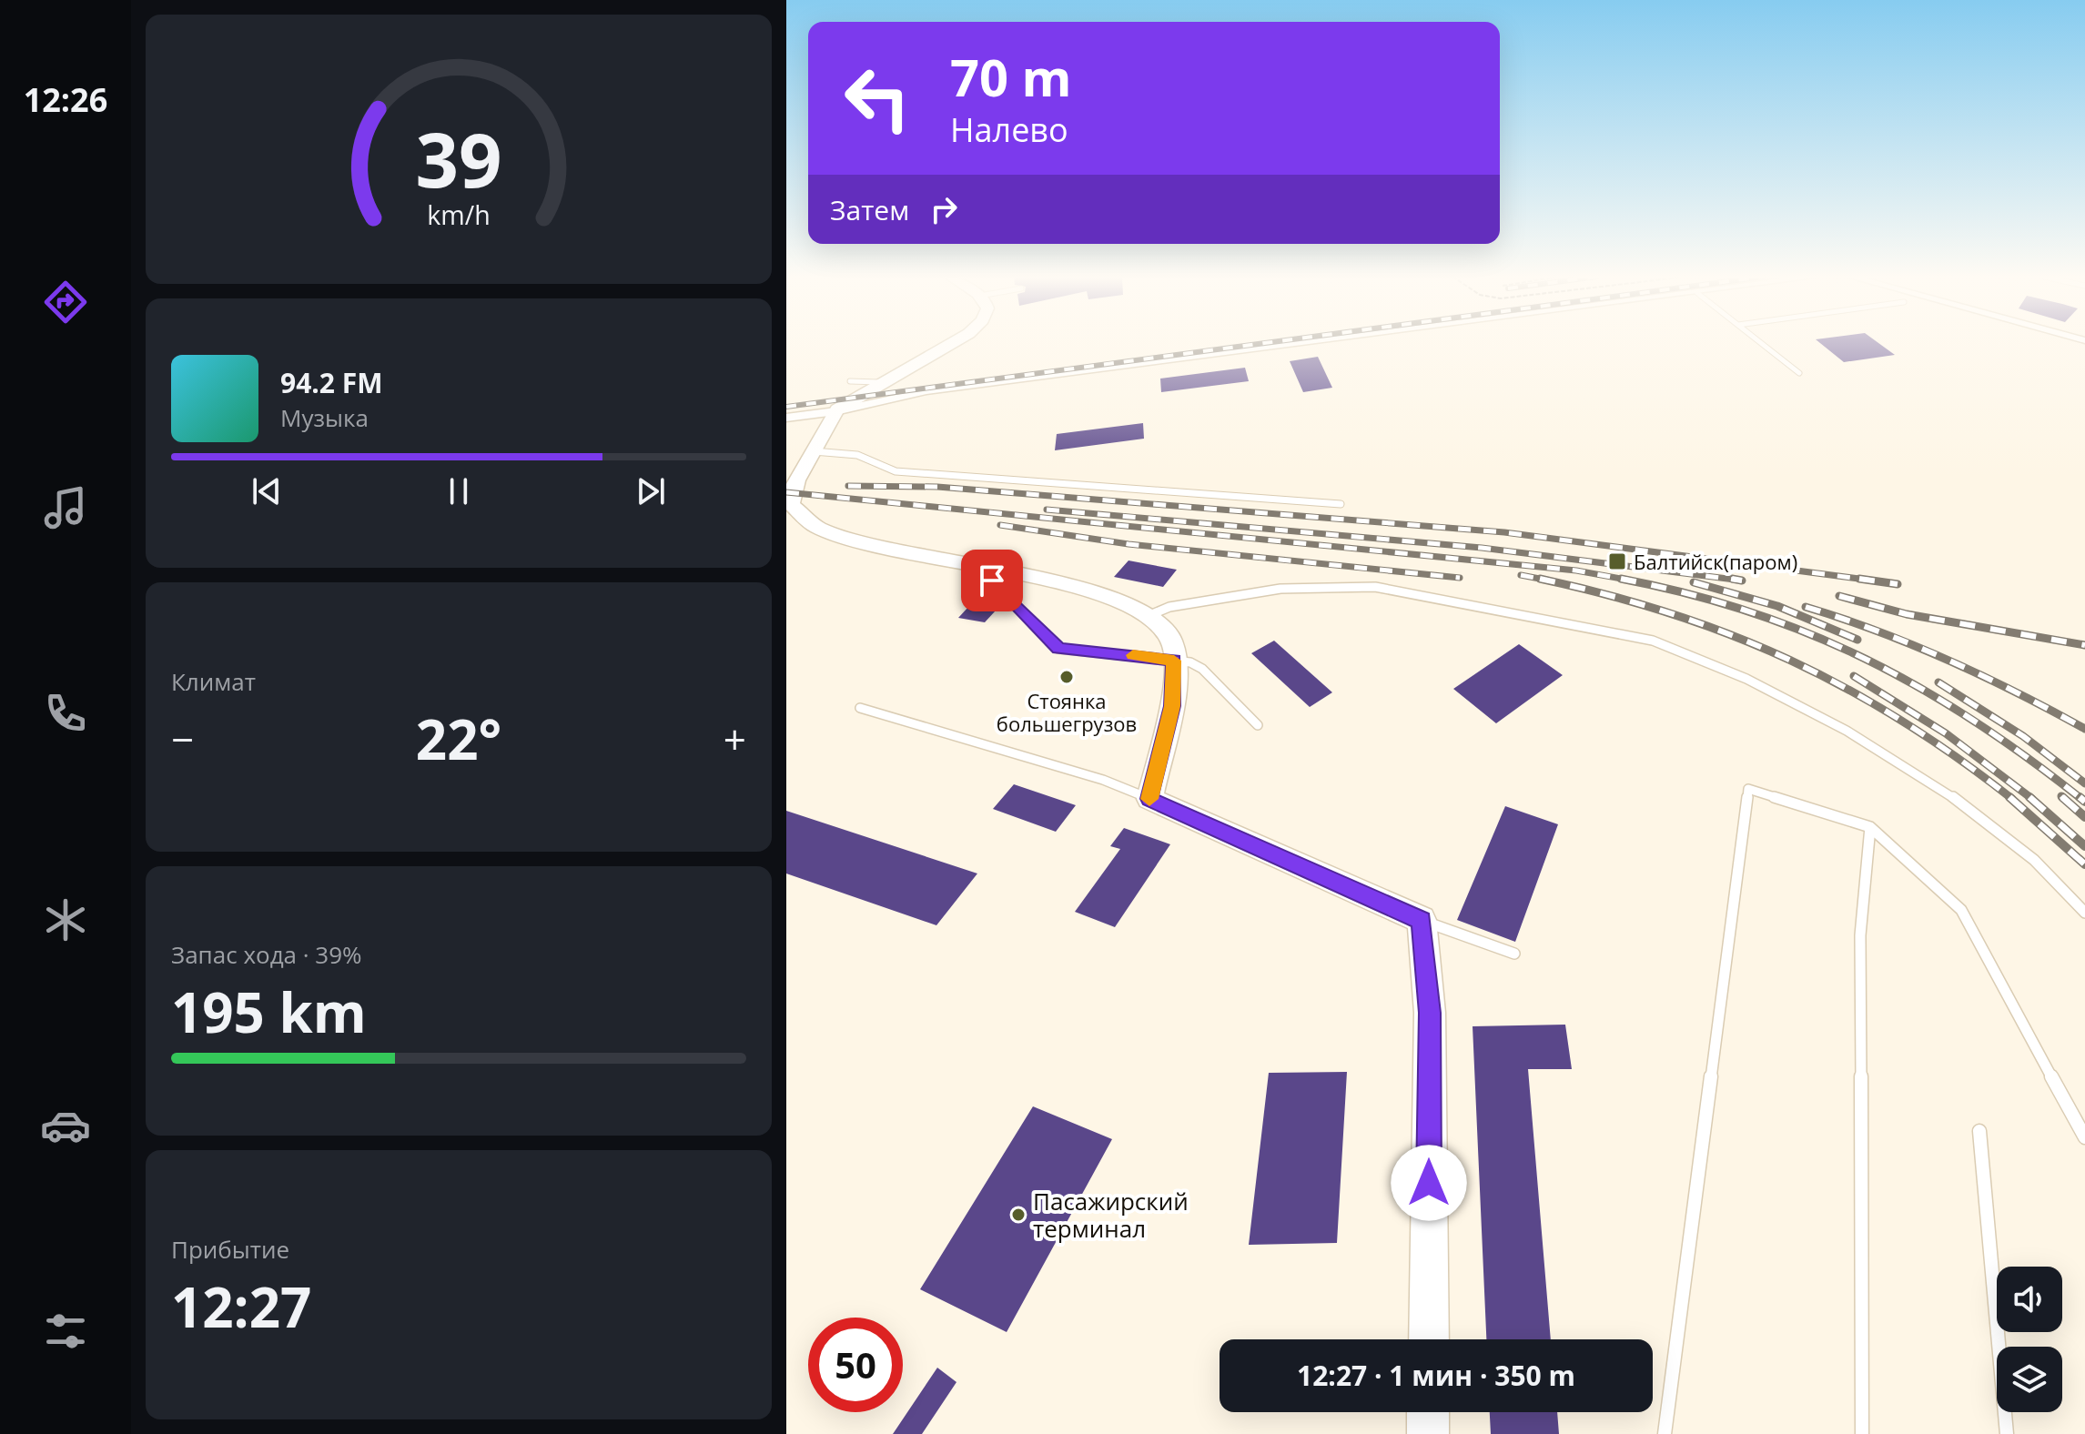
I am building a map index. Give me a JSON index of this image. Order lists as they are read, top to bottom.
{
  "places": {
    "transit": ["Балтийск(паром)"],
    "other": ["Стоянка большегрузов", "Пасажирский терминал"]
  },
  "page": {
    "tabs": "12:26",
    "turn": ["70 m", "Налево"],
    "then": "Затем",
    "song": ["94.2 FM", "Музыка"],
    "tile": [
      "Климат",
      ["Запас хода · 39%", "195 km"],
      ["Прибытие", "12:27"]
    ],
    "heat": ["−", "22°", "+"],
    "limit": "50",
    "trip": "12:27 · 1 мин · 350 m",
    "gauge": ["39", "km/h"]
  }
}
